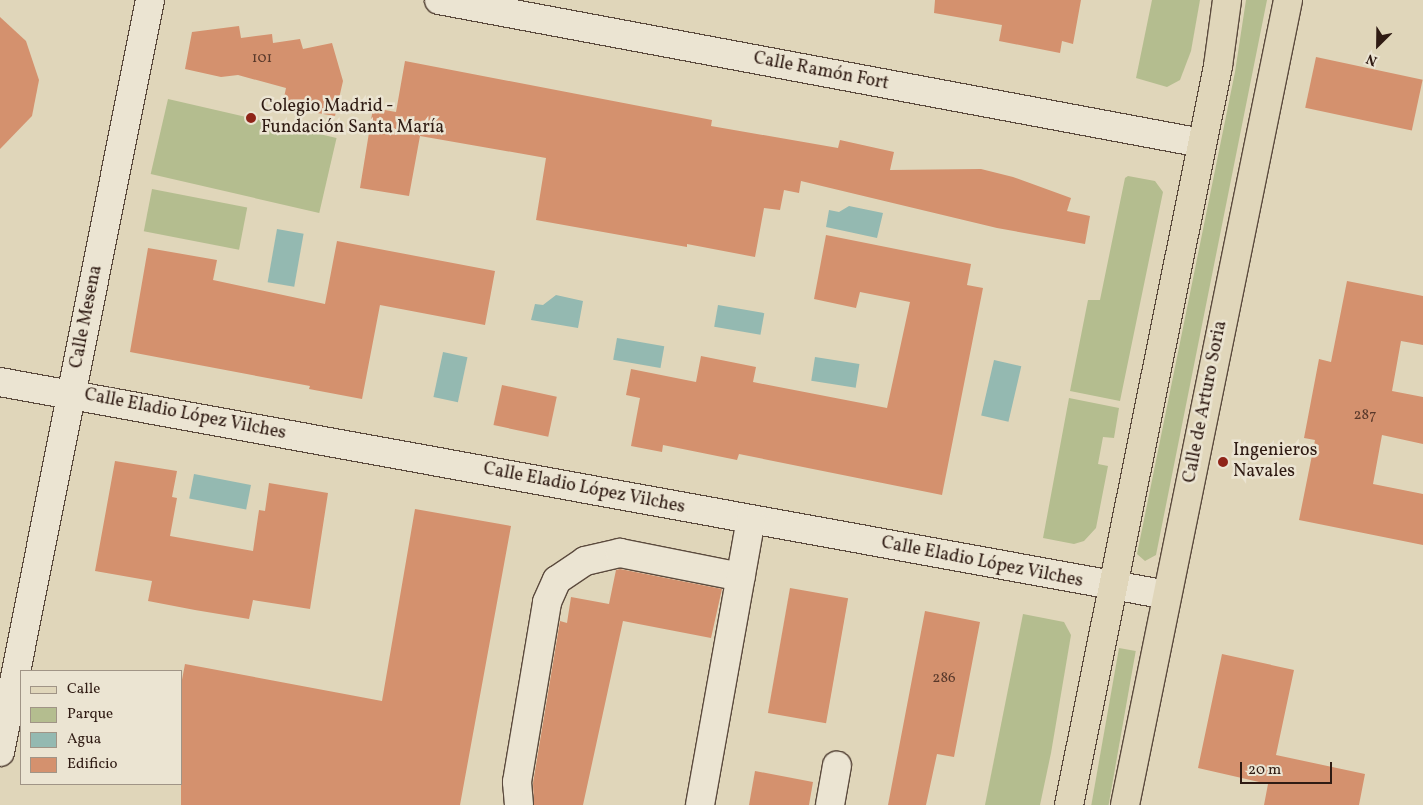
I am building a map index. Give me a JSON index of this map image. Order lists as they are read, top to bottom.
{
  "streets": {
    "main road": ["Calle de Arturo Soria"],
    "street": ["Calle Ramón Fort", "Calle Mesena", "Calle Eladio López Vilches"]
  },
  "crossings": [
    ["Calle Mesena", "Calle Eladio López Vilches"],
    ["Calle de Arturo Soria", "Calle Eladio López Vilches"]
  ],
  "places": ["Colegio Madrid - Fundación Santa María", "Ingenieros Navales"],
  "house_numbers": ["101", "287", "286"],
  "legend": [
    "Calle",
    "Parque",
    "Agua",
    "Edificio"
  ],
  "scale_bar": "20 m",
  "north": "bottom left"
}
